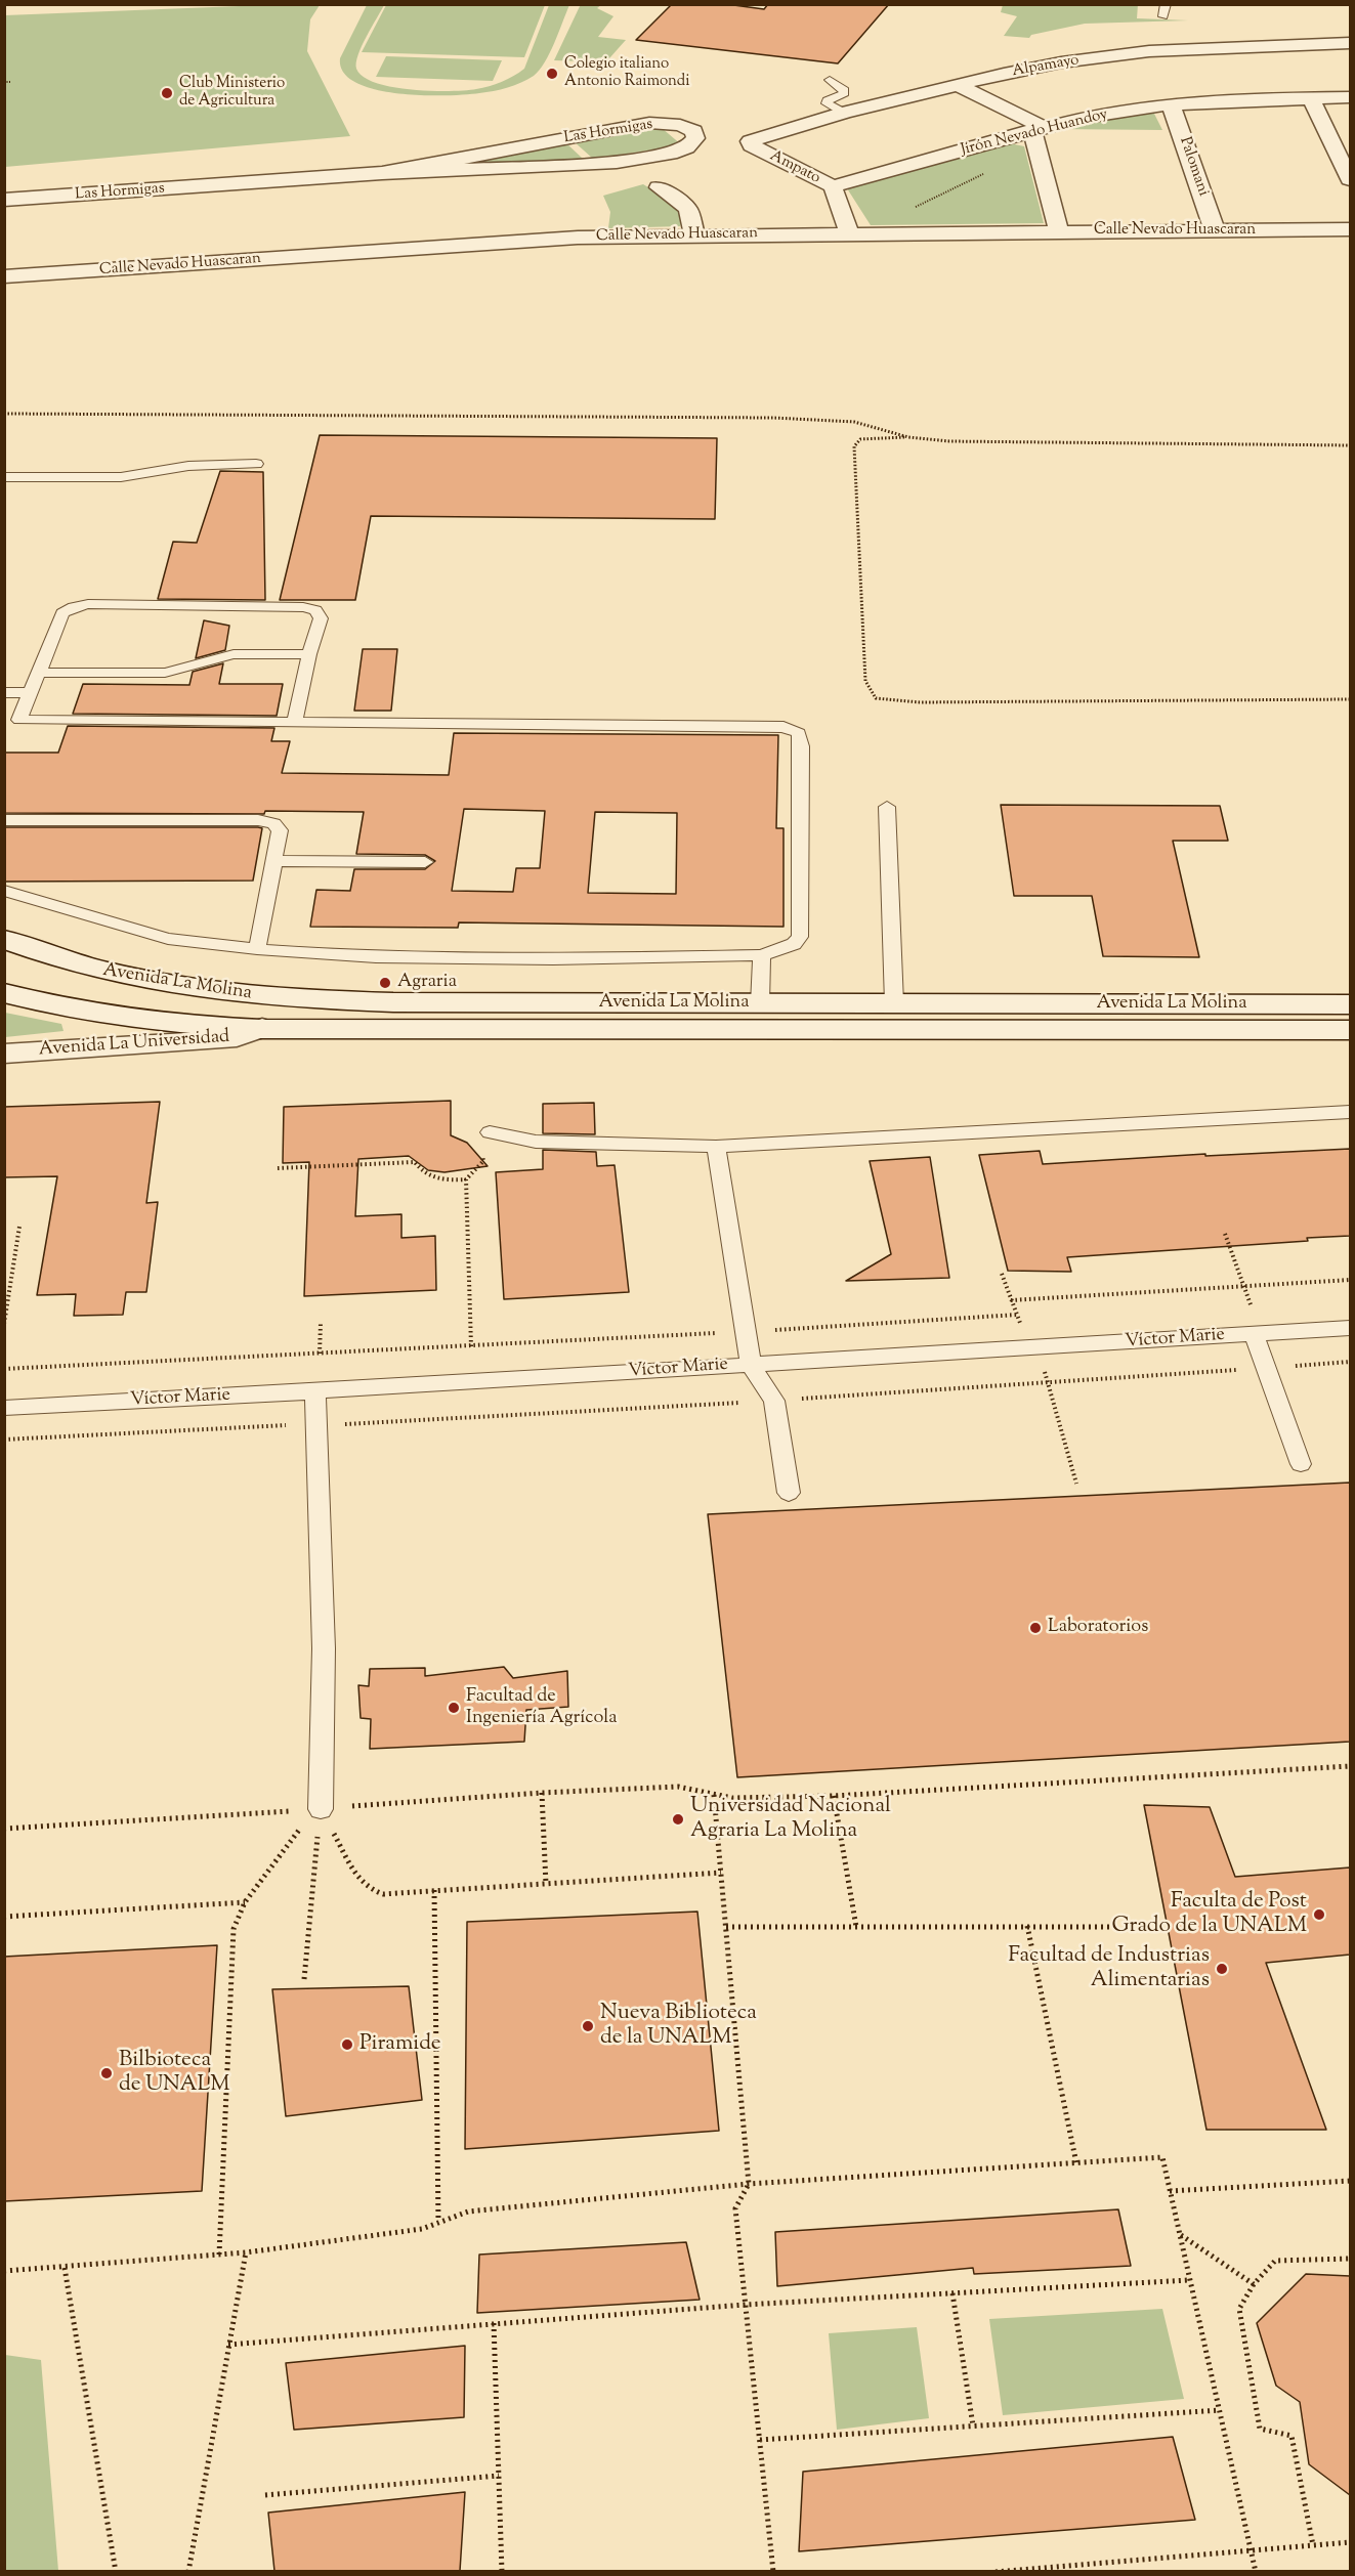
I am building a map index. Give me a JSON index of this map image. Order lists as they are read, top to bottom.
{
  "streets": {
    "street": [
      "Alpamayo",
      "Las Hormigas",
      "Jirón Nevado Huandoy",
      "Palomani",
      "Ampato",
      "Calle Nevado Huascaran",
      "Avenida La Molina",
      "Avenida La Universidad"
    ],
    "lane": ["Víctor Marie"]
  },
  "crossings": [
    ["Alpamayo", "Ampato"],
    ["Jirón Nevado Huandoy", "Palomani"],
    ["Jirón Nevado Huandoy", "Ampato"],
    ["Palomani", "Calle Nevado Huascaran"],
    ["Ampato", "Calle Nevado Huascaran"],
    ["Avenida La Molina", "Avenida La Universidad"]
  ],
  "places": [
    "Colegio italiano Antonio Raimondi",
    "Club Ministerio de Agricultura",
    "Agraria",
    "Laboratorios",
    "Facultad de Ingeniería Agrícola",
    "Universidad Nacional Agraria La Molina",
    "Faculta de Post Grado de la UNALM",
    "Facultad de Industrias Alimentarias",
    "Nueva Biblioteca de la UNALM",
    "Piramide",
    "Bilbioteca de UNALM"
  ]
}
